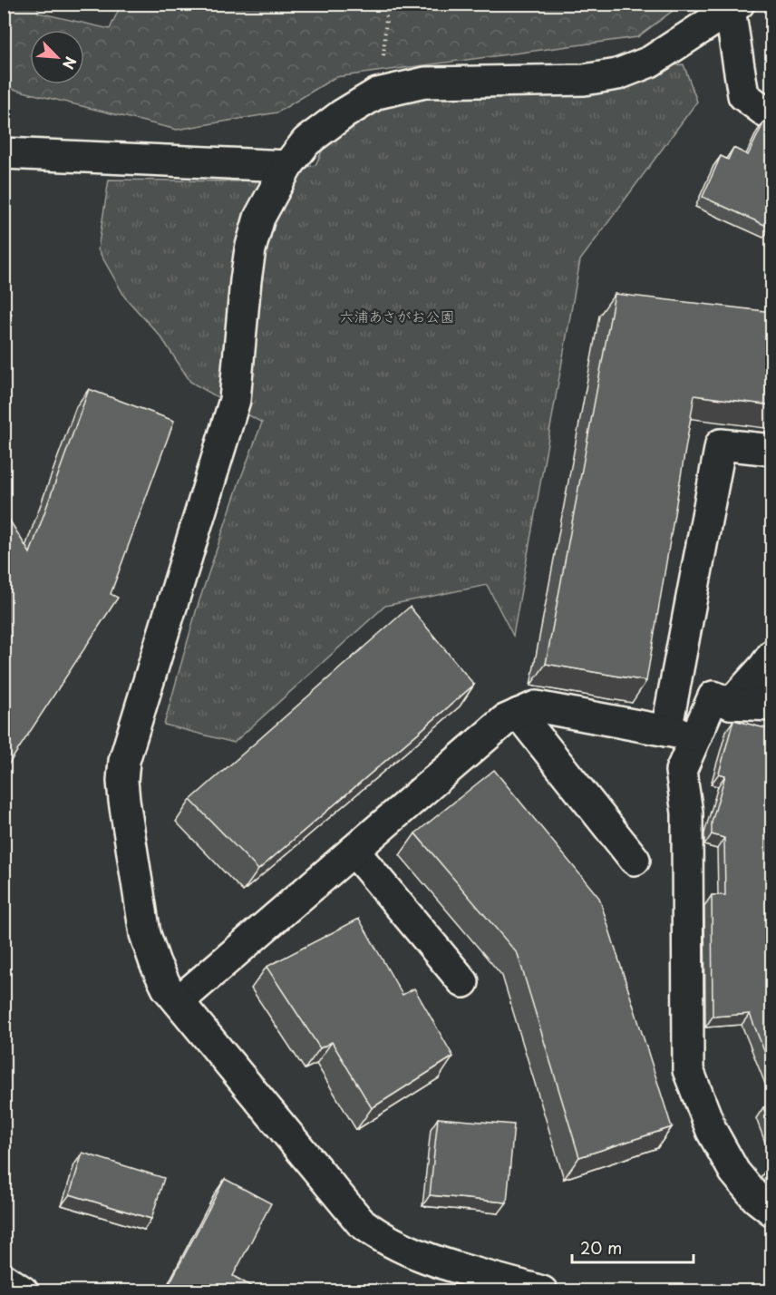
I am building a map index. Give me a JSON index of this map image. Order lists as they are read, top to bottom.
{
  "parks": ["六浦あさがお公園"],
  "scale_bar": "20 m",
  "north": "bottom right"
}
